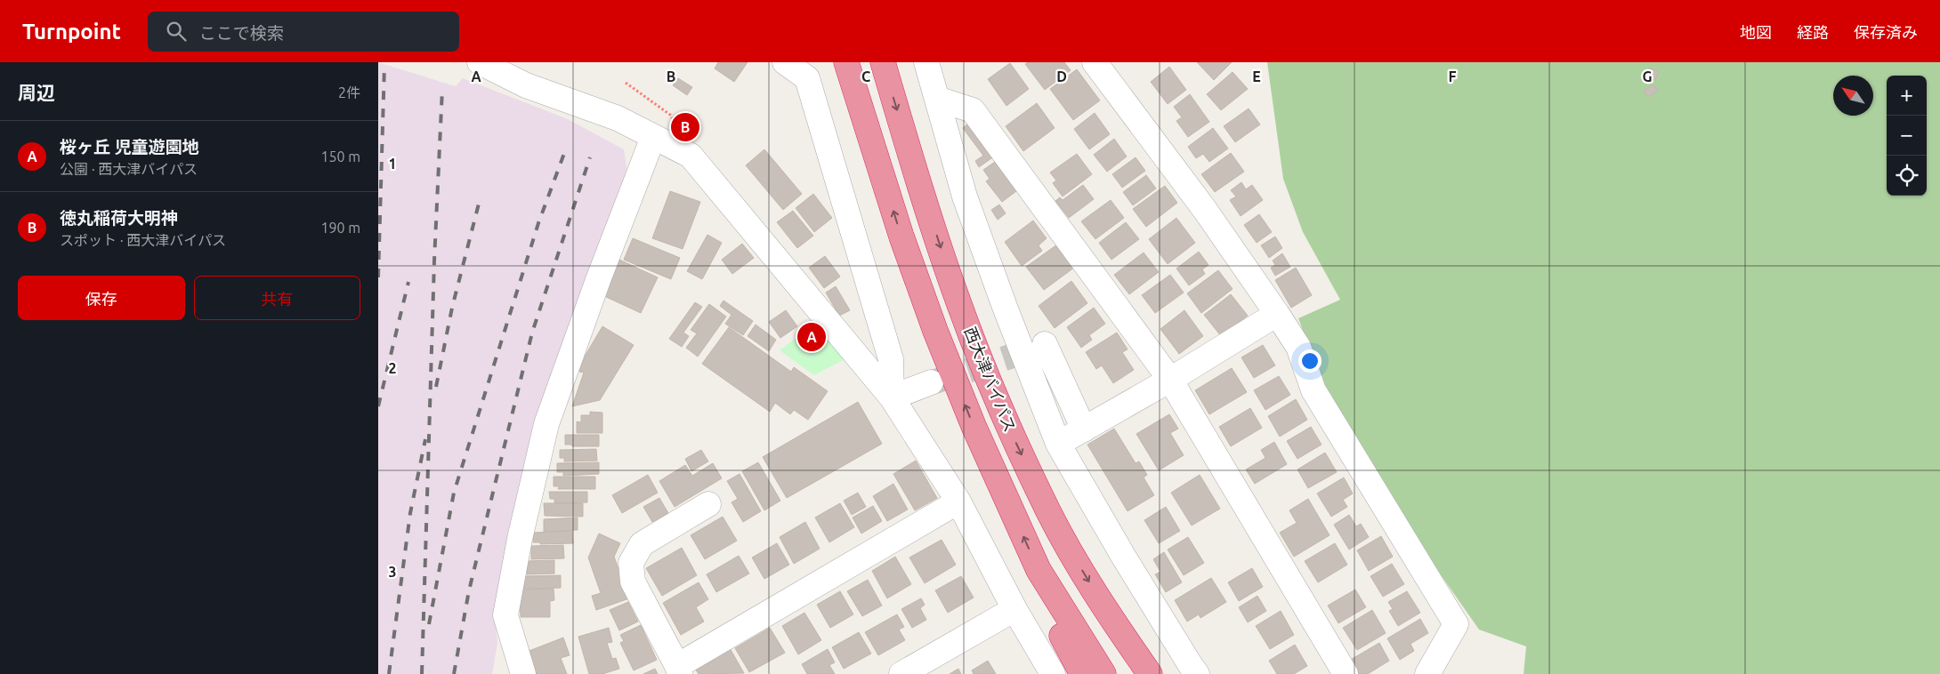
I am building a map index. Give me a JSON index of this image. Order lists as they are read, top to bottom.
{
  "streets": {
    "highway": ["西大津バイパス"]
  },
  "north": "top left",
  "page": {
    "header": "Turnpoint",
    "search": "ここで検索",
    "nav": ["地図", "経路", "保存済み"],
    "heading": ["周辺", "2件"],
    "map_buttons": ["+", "−"],
    "pins": ["B", "A"],
    "list": [
      {
        "mark": "A",
        "name": "桜ヶ丘 児童遊園地",
        "note": "公園 · 西大津バイパス",
        "value": "150 m"
      },
      {
        "mark": "B",
        "name": "徳丸稲荷大明神",
        "note": "スポット · 西大津バイパス",
        "value": "190 m"
      }
    ],
    "buttons": ["保存", "共有"]
  },
  "grid": {
    "columns": [
      "A",
      "B",
      "C",
      "D",
      "E",
      "F",
      "G"
    ],
    "rows": ["1", "2", "3"]
  }
}
